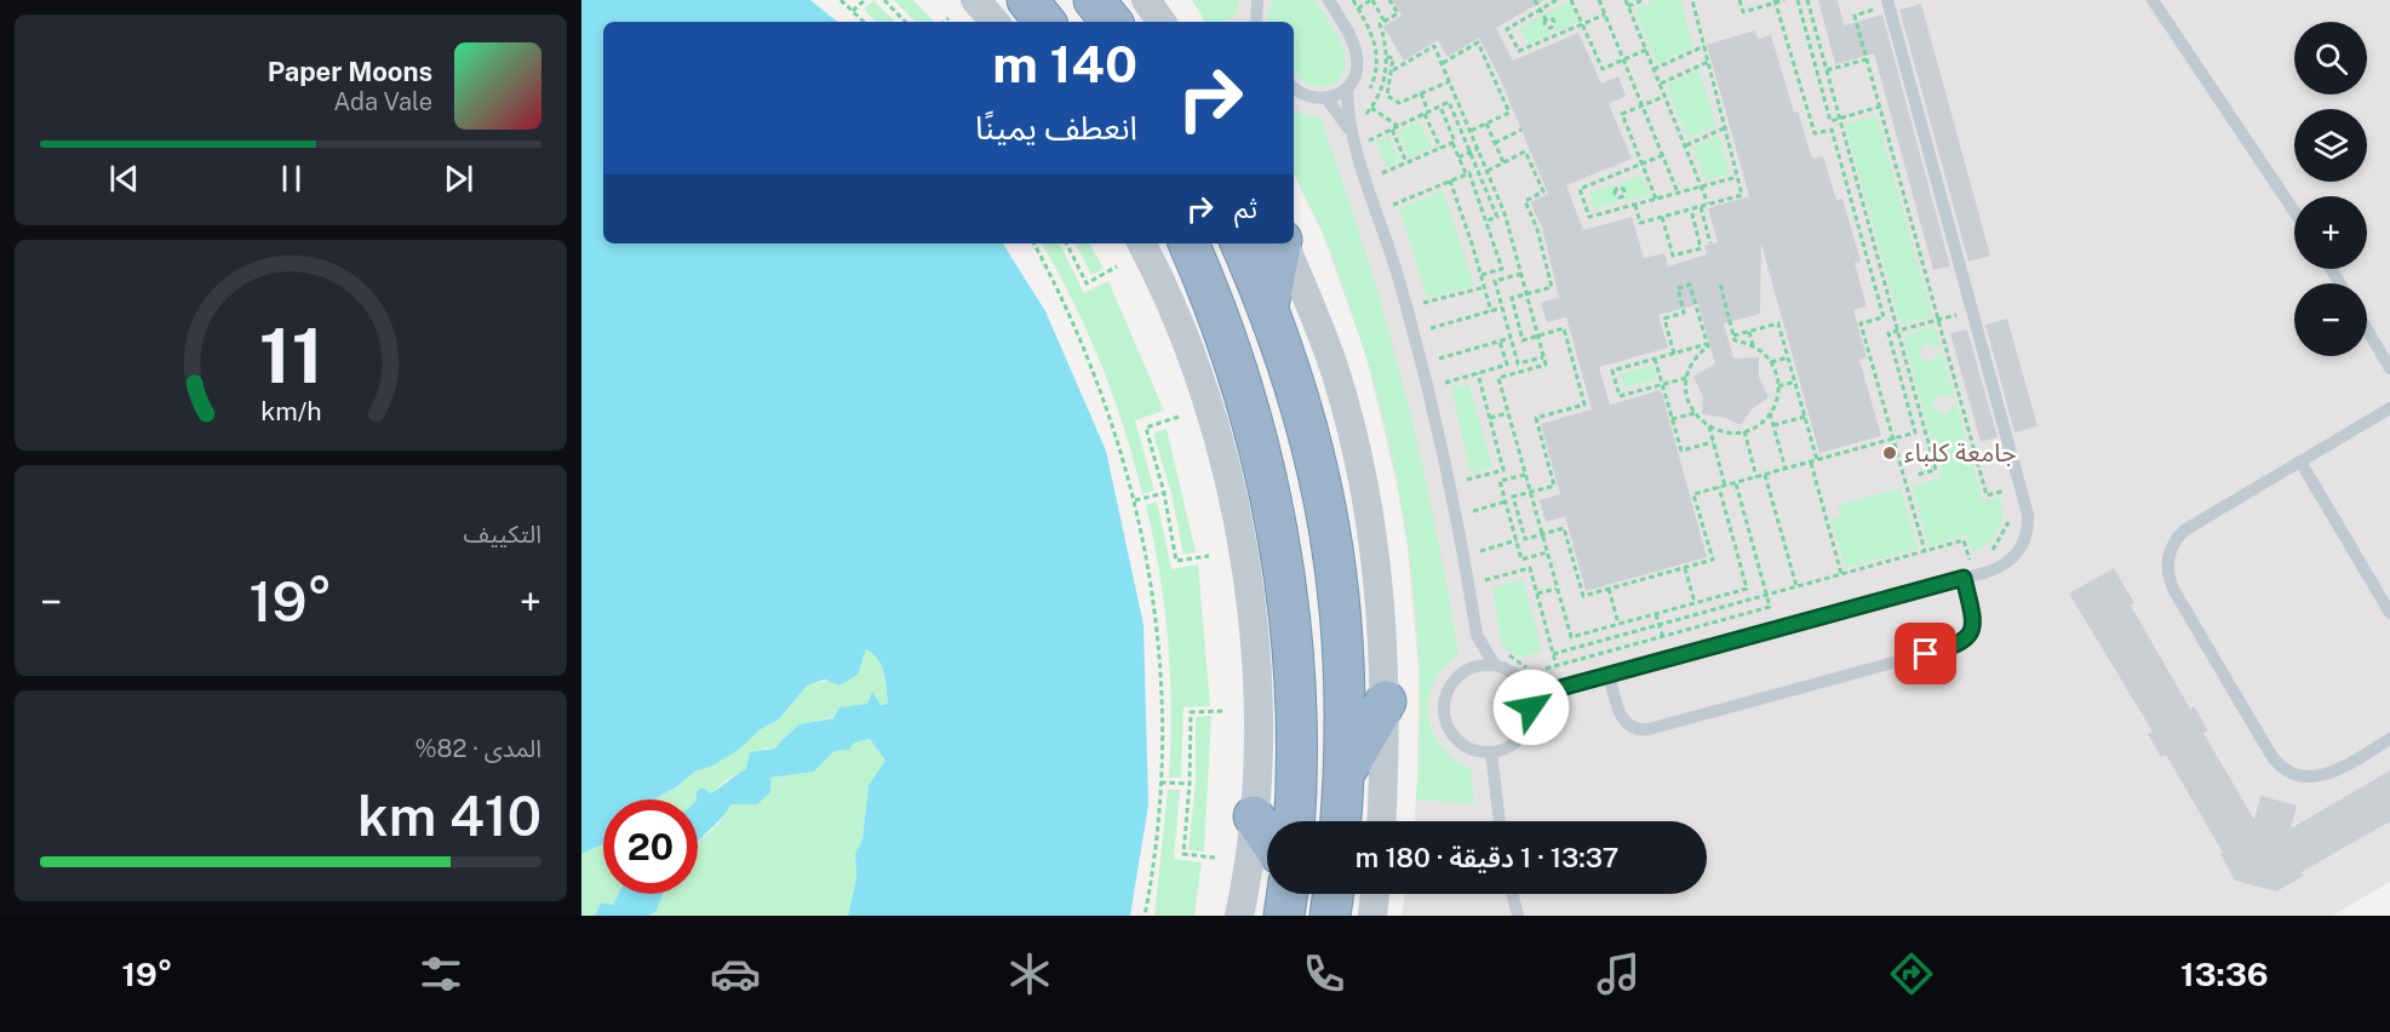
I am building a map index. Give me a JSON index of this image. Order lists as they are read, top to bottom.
{
  "places": ["جامعة كلباء"],
  "page": {
    "map_buttons": ["+", "−"],
    "turn": ["140 m", "انعطف يمينًا"],
    "song": ["Paper Moons", "Ada Vale"],
    "then": "ثم",
    "tile": [
      "التكييف",
      ["المدى · 82%", "410 km"]
    ],
    "heat": ["−", "19°", "+"],
    "limit": "20",
    "trip": "13:37 · 1 دقيقة · 180 m",
    "tabs": ["13:36", "19°"],
    "gauge": ["11", "km/h"]
  }
}
